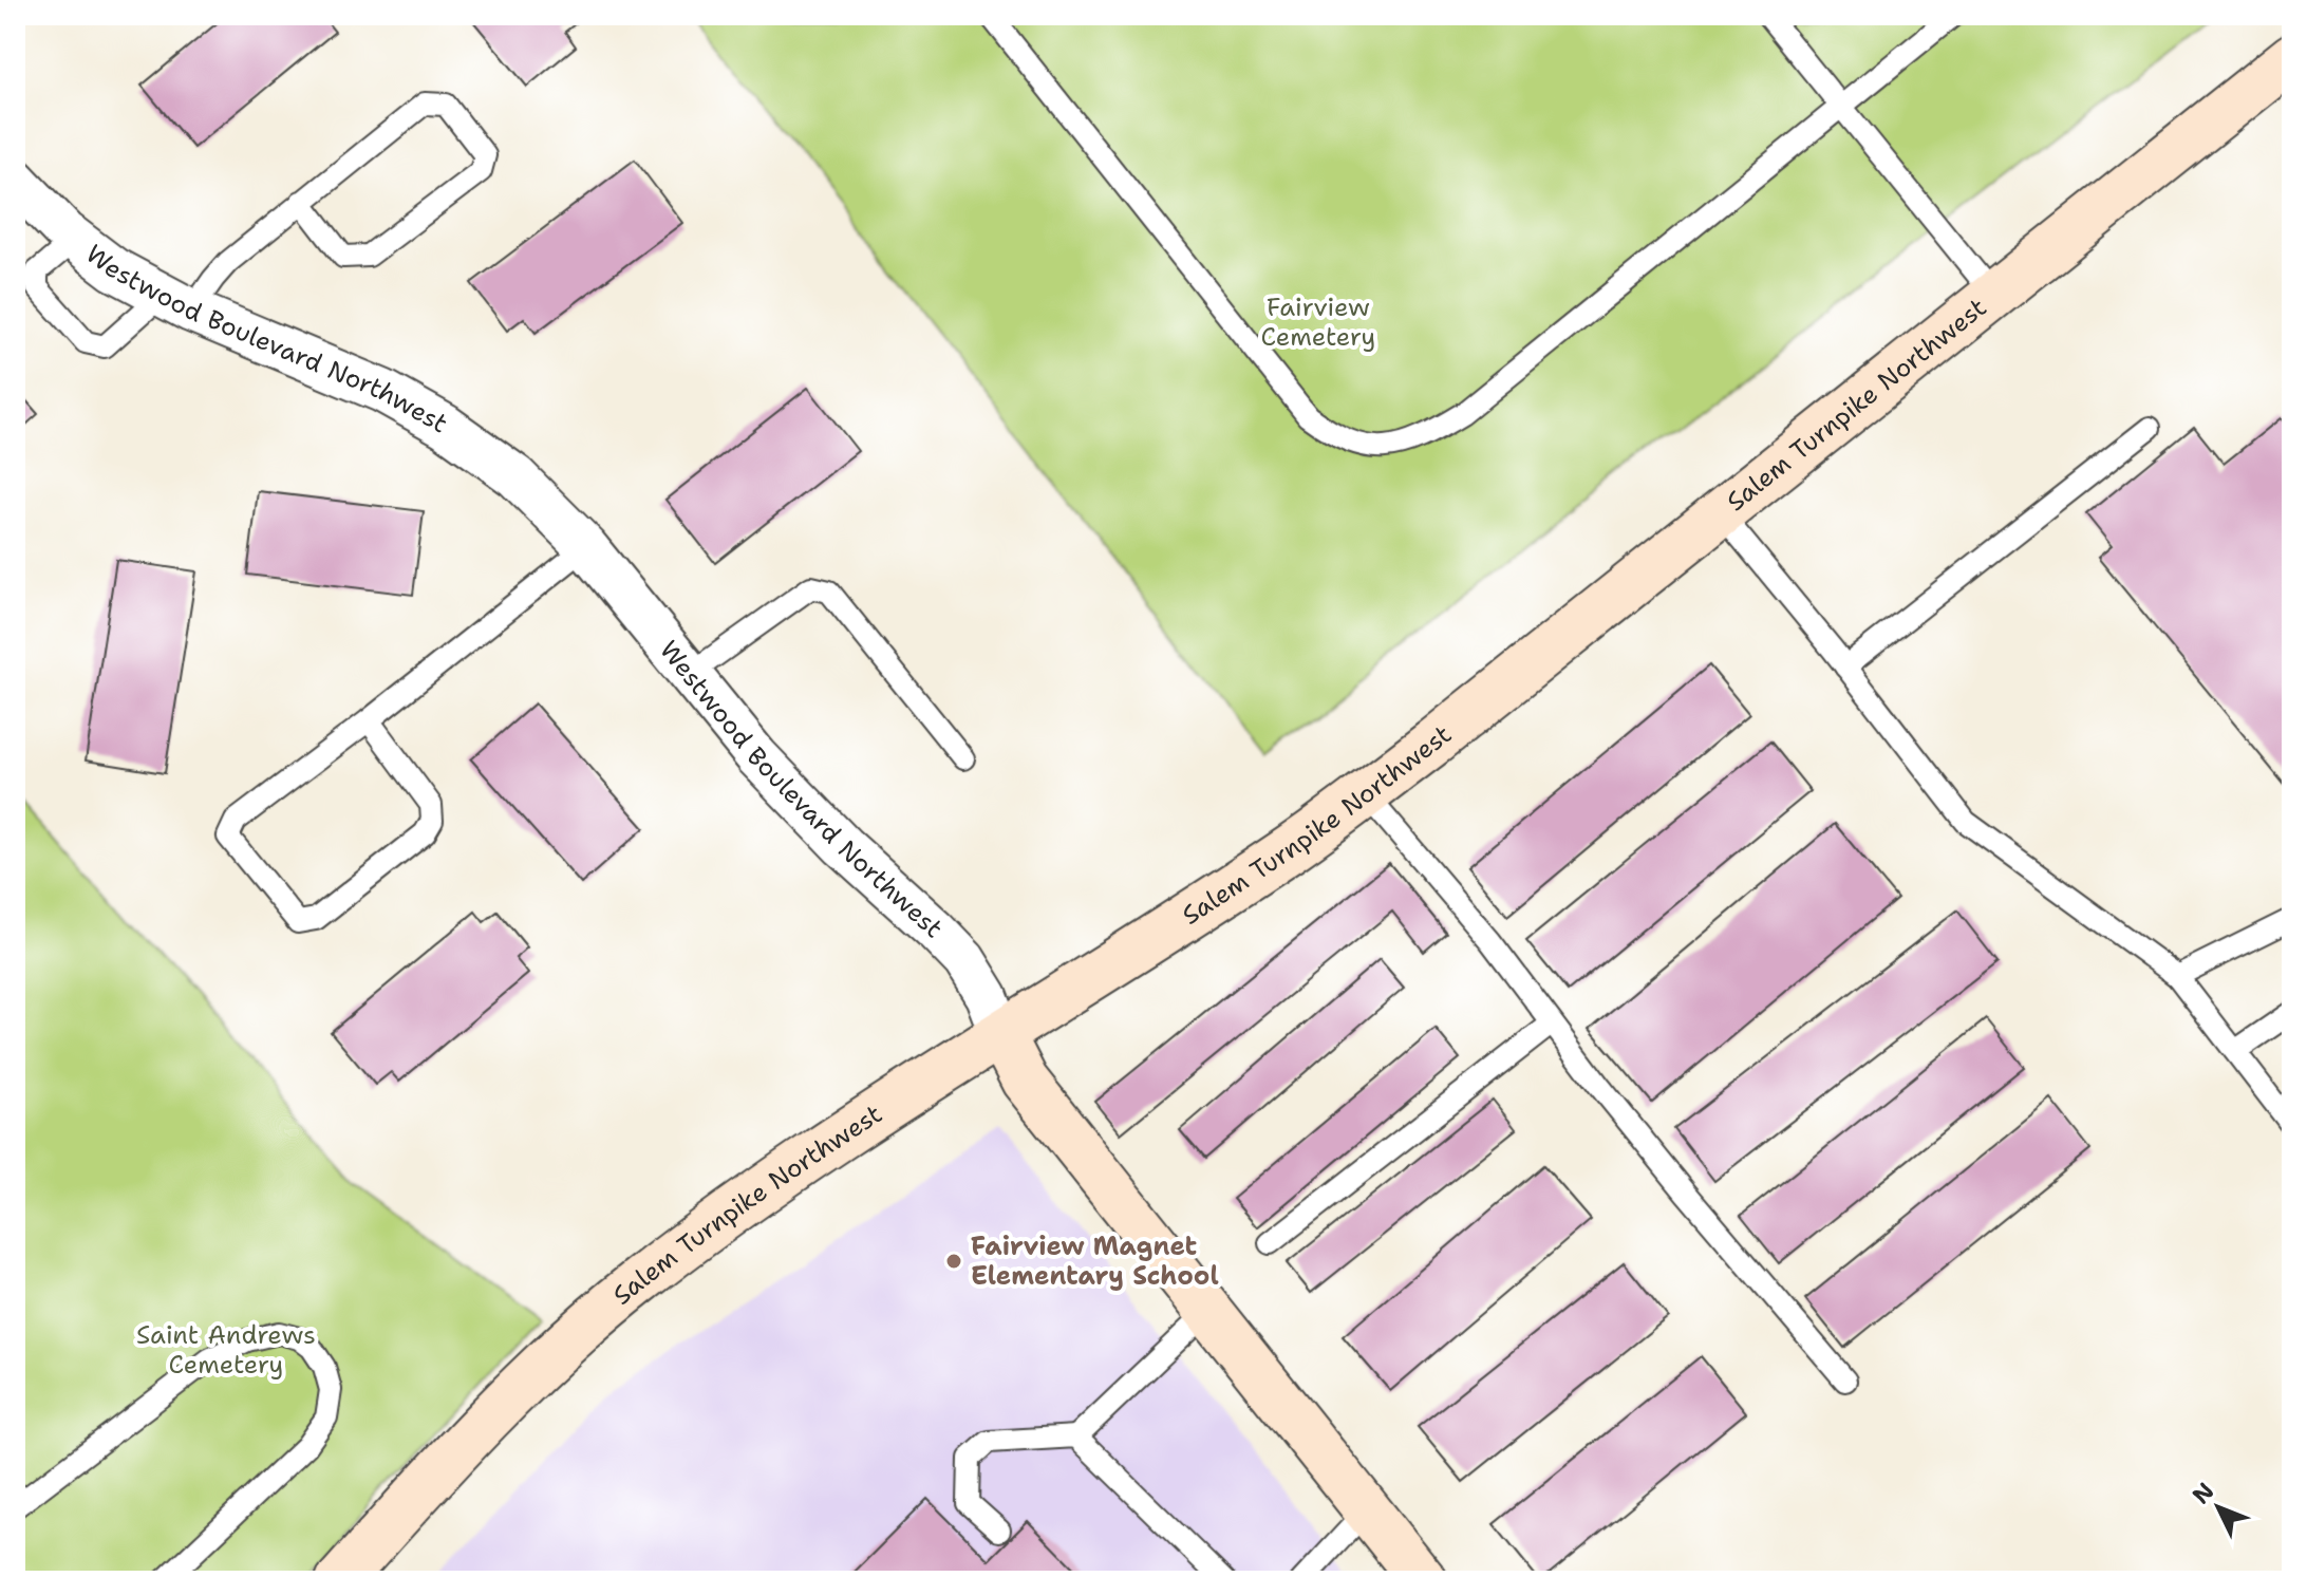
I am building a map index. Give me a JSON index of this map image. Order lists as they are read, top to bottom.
{
  "streets": {
    "street": ["Westwood Boulevard Northwest", "Salem Turnpike Northwest"]
  },
  "crossings": [
    ["Westwood Boulevard Northwest", "Salem Turnpike Northwest"]
  ],
  "parks": ["Fairview Cemetery", "Saint Andrews Cemetery"],
  "places": ["Fairview Magnet Elementary School"],
  "north": "top left"
}
